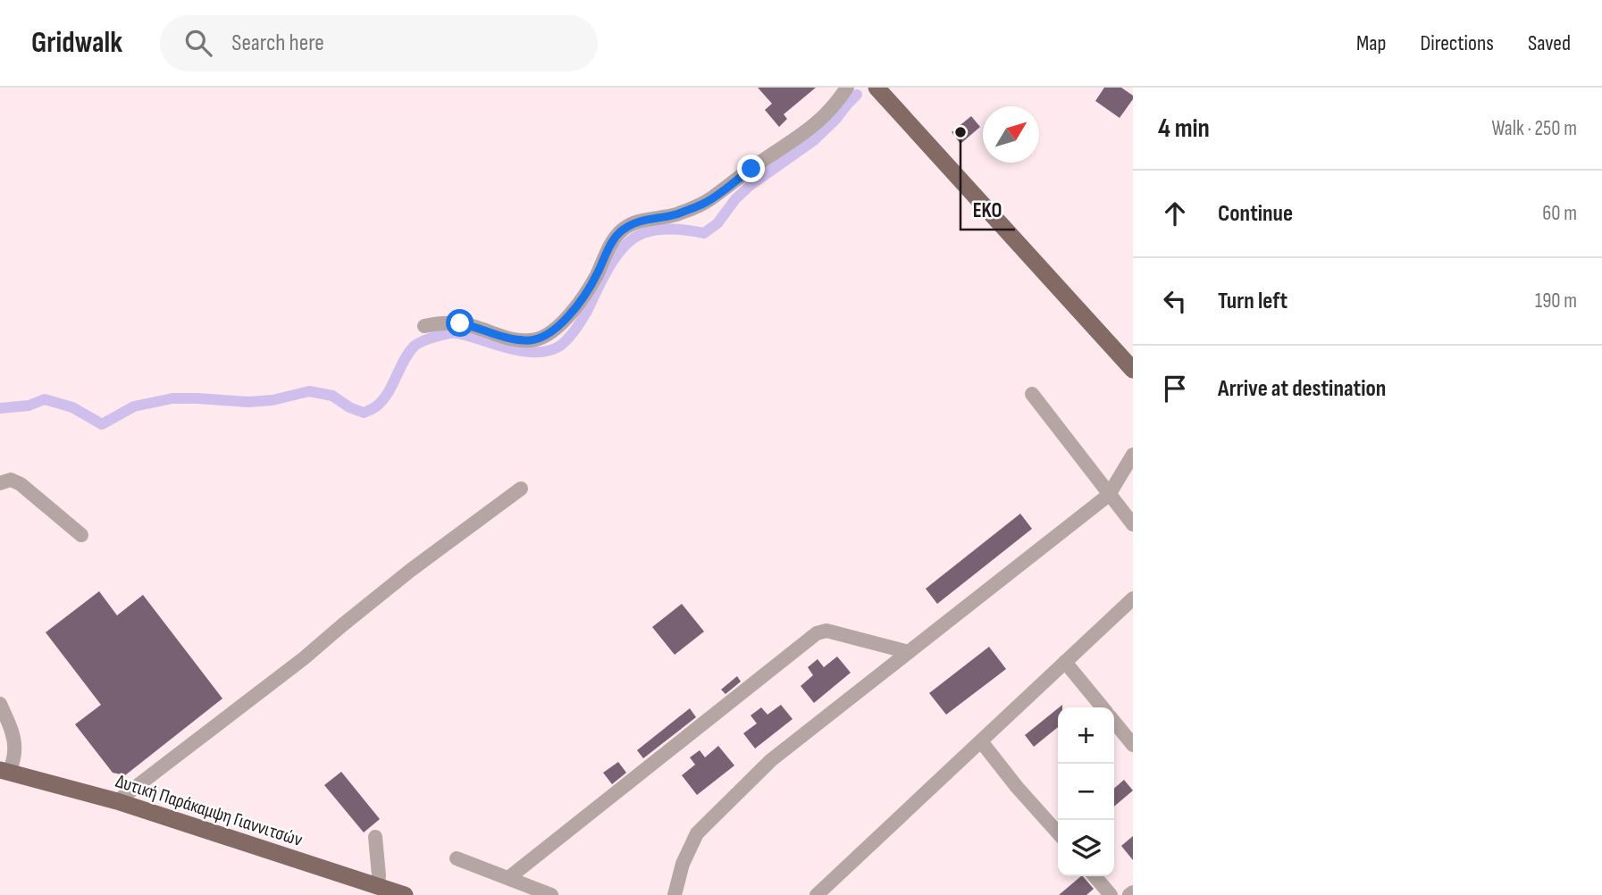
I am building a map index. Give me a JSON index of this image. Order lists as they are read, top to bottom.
{
  "streets": {
    "main road": ["Δυτική Παράκαμψη Γιαννιτσών"]
  },
  "places": ["EKO"],
  "north": "top right",
  "page": {
    "header": "Gridwalk",
    "search": "Search here",
    "nav": ["Map", "Directions", "Saved"],
    "heading": ["4 min", "Walk · 250 m"],
    "list": [
      ["Continue", "60 m"],
      ["Turn left", "190 m"],
      "Arrive at destination"
    ],
    "map_buttons": ["+", "−"]
  }
}
